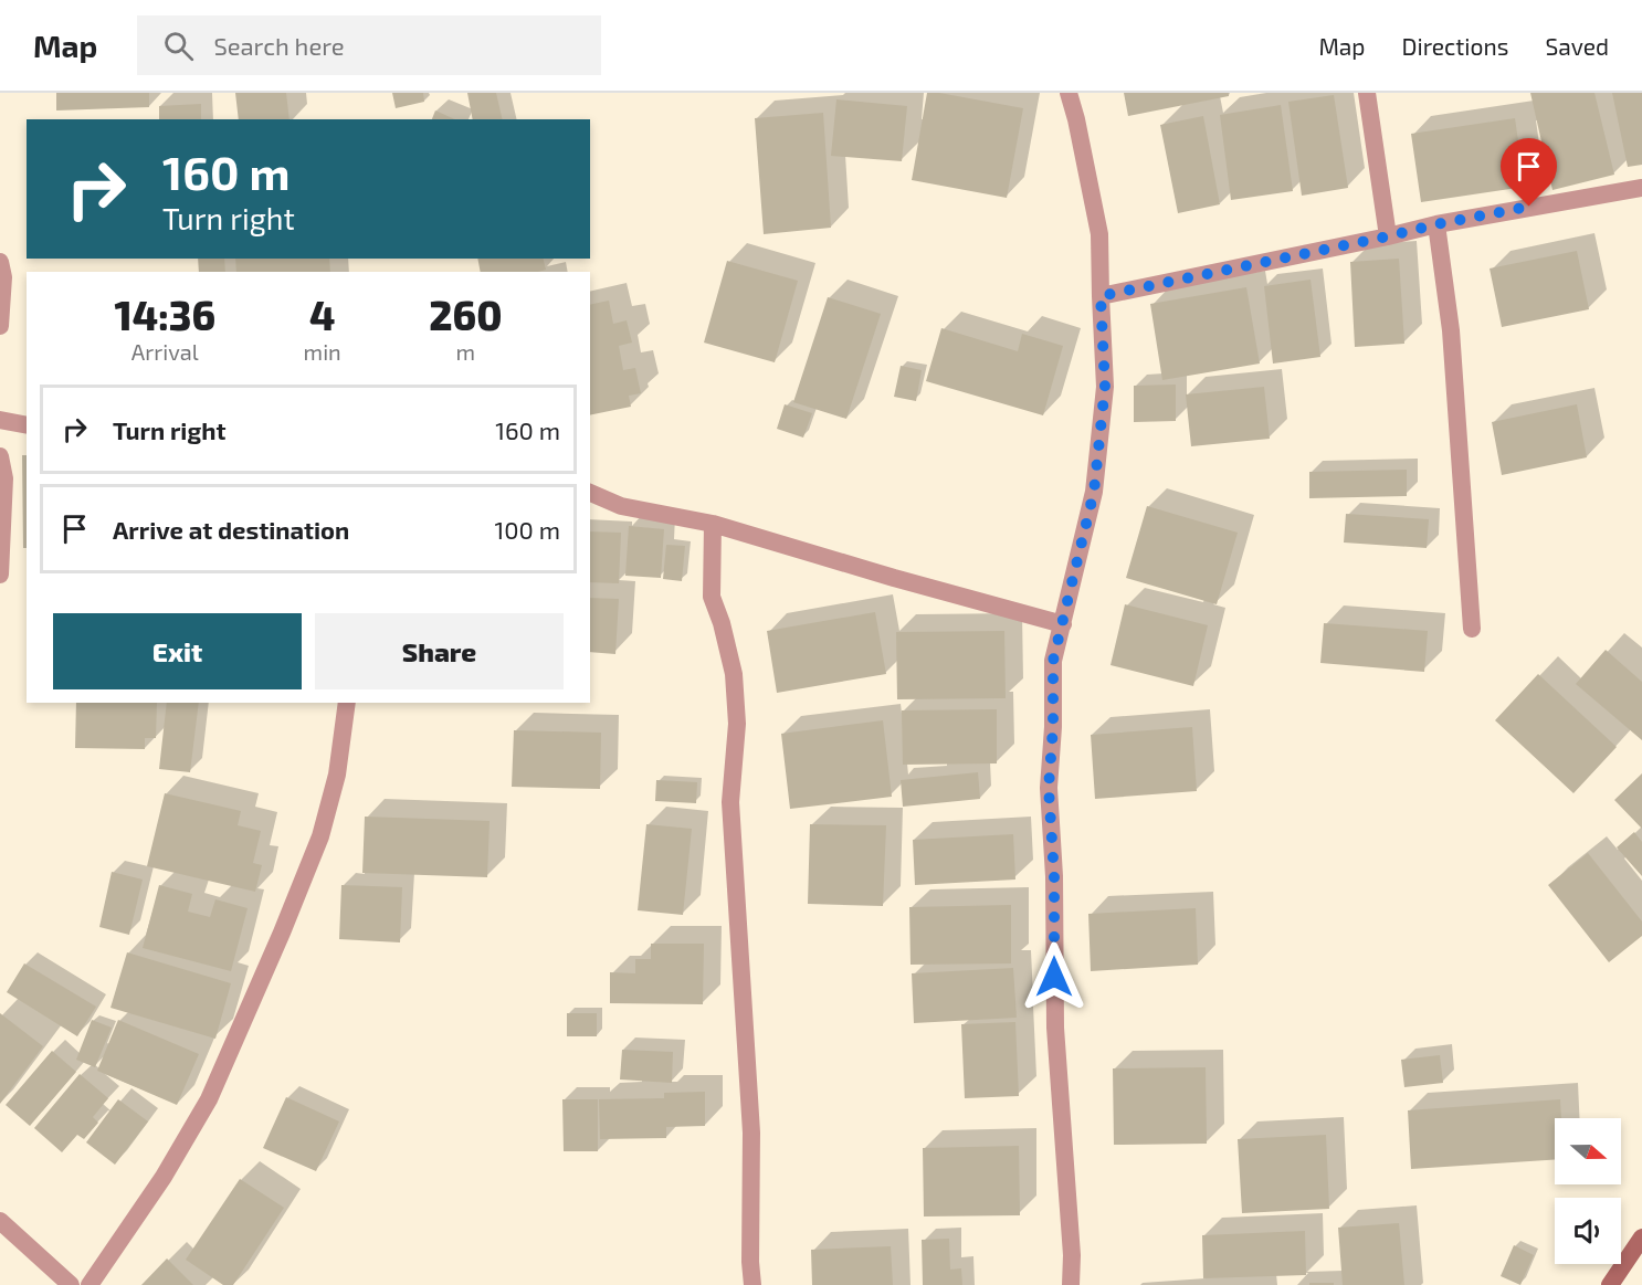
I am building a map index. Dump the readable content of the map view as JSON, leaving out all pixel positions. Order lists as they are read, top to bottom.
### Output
{
  "north": "right",
  "page": {
    "header": "Map",
    "search": "Search here",
    "nav": ["Map", "Directions", "Saved"],
    "turn": ["160 m", "Turn right"],
    "eta": [
      "14:36",
      "Arrival",
      "4",
      "min",
      "260",
      "m"
    ],
    "list": [
      {
        "name": "Turn right",
        "value": "160 m"
      },
      {
        "name": "Arrive at destination",
        "value": "100 m"
      }
    ],
    "buttons": ["Exit", "Share"]
  }
}
